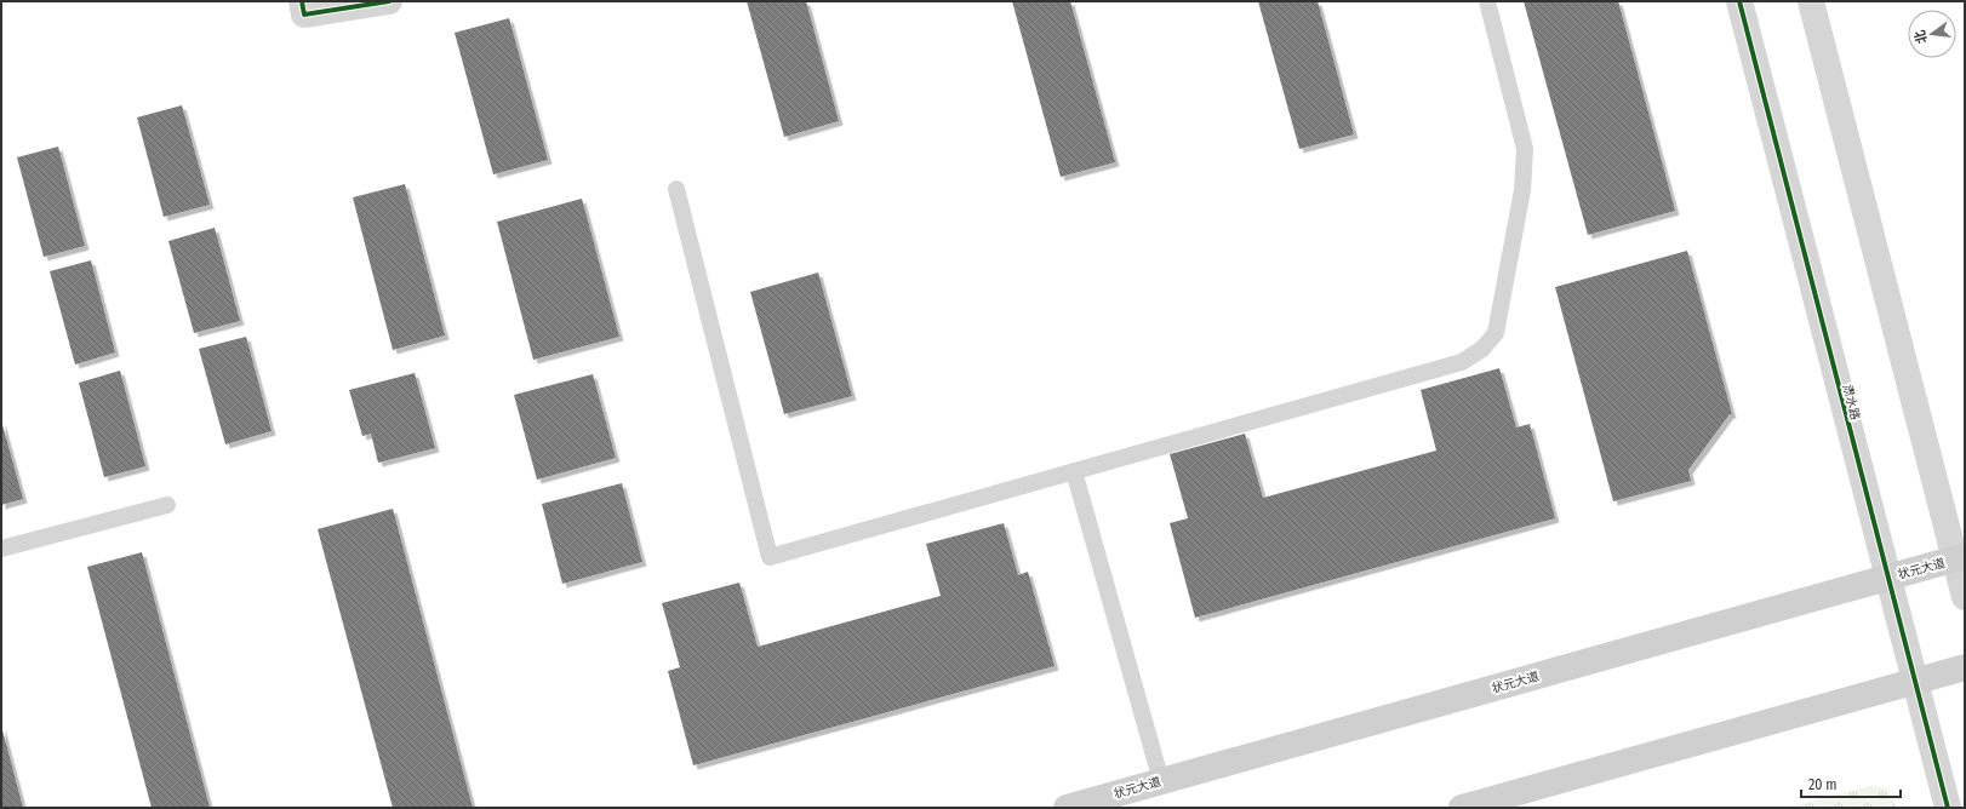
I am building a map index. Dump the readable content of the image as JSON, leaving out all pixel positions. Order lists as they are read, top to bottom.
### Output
{
  "streets": {
    "main road": ["状元大道"],
    "street": ["肃水路"]
  },
  "crossings": [
    ["肃水路", "状元大道"]
  ],
  "scale_bar": "20 m",
  "north": "left"
}
